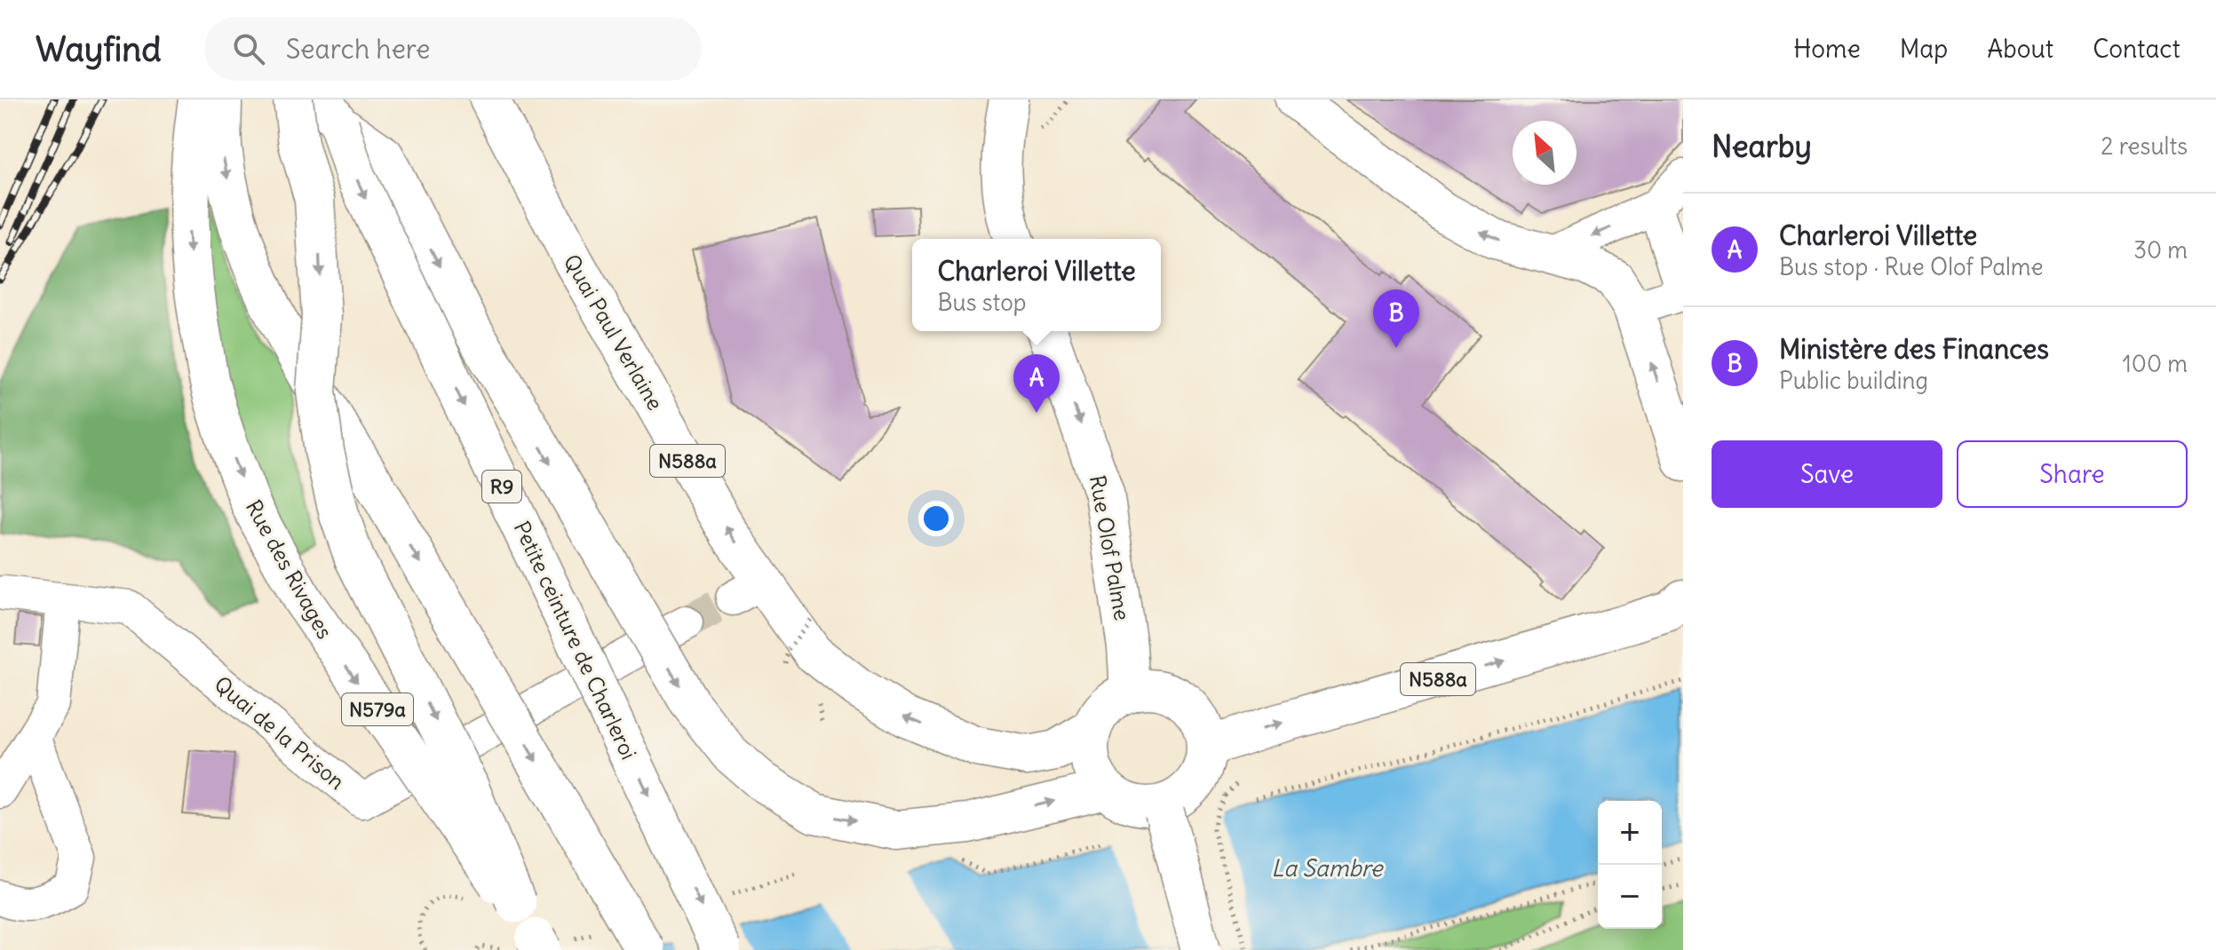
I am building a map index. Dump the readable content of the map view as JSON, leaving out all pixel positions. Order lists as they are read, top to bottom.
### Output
{
  "streets": {
    "main road": [
      "Quai Paul Verlaine",
      "N588a",
      "R9",
      "Rue Olof Palme",
      "Rue des Rivages",
      "Petite ceinture de Charleroi",
      "N579a"
    ],
    "street": ["Quai de la Prison"]
  },
  "crossings": [
    ["Quai Paul Verlaine", "N588a"],
    ["Quai Paul Verlaine", "Rue Olof Palme"],
    ["N588a", "Rue Olof Palme"],
    ["Rue des Rivages", "N579a"]
  ],
  "one_way": ["Rue Olof Palme"],
  "water": ["La Sambre"],
  "north": "top left",
  "page": {
    "header": "Wayfind",
    "search": "Search here",
    "nav": [
      "Home",
      "Map",
      "About",
      "Contact"
    ],
    "heading": ["Nearby", "2 results"],
    "list": [
      {
        "mark": "A",
        "name": "Charleroi Villette",
        "note": "Bus stop · Rue Olof Palme",
        "value": "30 m"
      },
      {
        "mark": "B",
        "name": "Ministère des Finances",
        "note": "Public building",
        "value": "100 m"
      }
    ],
    "popup": ["Charleroi Villette", "Bus stop"],
    "pins": ["B", "A"],
    "buttons": ["Save", "Share"],
    "map_buttons": ["+", "−"]
  }
}
